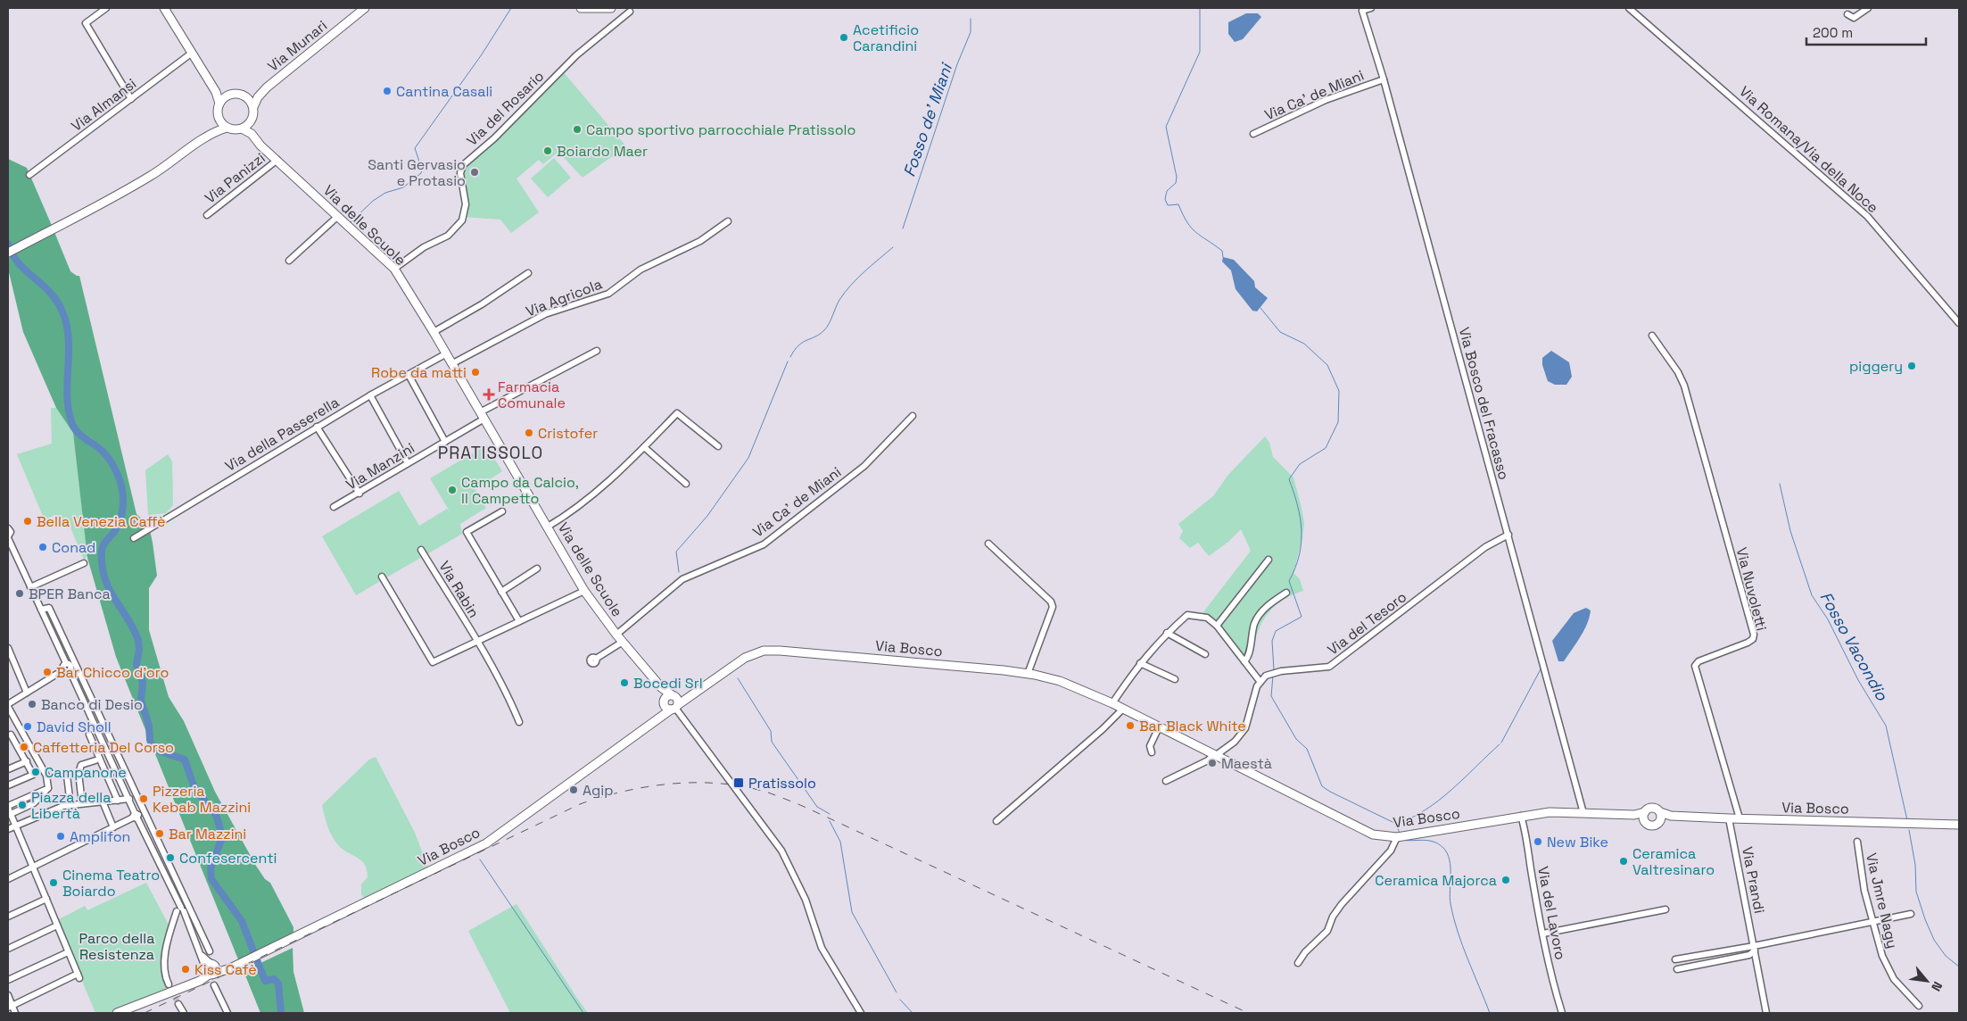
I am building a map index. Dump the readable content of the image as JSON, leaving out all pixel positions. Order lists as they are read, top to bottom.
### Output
{
  "streets": {
    "main road": ["Via Munari", "Via delle Scuole", "Via Bosco"],
    "street": [
      "Via Ca' de Miani",
      "Via Almansi",
      "Via del Rosario",
      "Via Romana/Via della Noce",
      "Via Panizzi",
      "Via Agricola",
      "Via Bosco del Fracasso",
      "Via della Passerella",
      "Via Manzini",
      "Via Rabin",
      "Via Nuvoletti",
      "Via del Tesoro",
      "Via Prandi",
      "Via Jmre Nagy",
      "Via del Lavoro"
    ]
  },
  "crossings": [
    ["Via Munari", "Via delle Scuole"],
    ["Via Ca' de Miani", "Via delle Scuole"],
    ["Via Ca' de Miani", "Via Bosco del Fracasso"],
    ["Via del Rosario", "Via delle Scuole"],
    ["Via Panizzi", "Via delle Scuole"],
    ["Via delle Scuole", "Via Agricola"],
    ["Via delle Scuole", "Via della Passerella"],
    ["Via delle Scuole", "Via Manzini"],
    ["Via delle Scuole", "Via Bosco"],
    ["Via Bosco del Fracasso", "Via del Tesoro"],
    ["Via Bosco del Fracasso", "Via Bosco"],
    ["Via Nuvoletti", "Via Bosco"],
    ["Via Bosco", "Via Prandi"],
    ["Via Bosco", "Via del Lavoro"]
  ],
  "districts": ["PRATISSOLO"],
  "water": ["Fosso de' Miani", "Fosso Vacondio"],
  "parks": ["Parco della Resistenza"],
  "places": {
    "other": [
      "Acetificio Carandini",
      "Cantina Casali",
      "Campo sportivo parrocchiale Pratissolo",
      "Boiardo Maer",
      "Santi Gervasio e Protasio",
      "piggery",
      "Robe da matti",
      "Cristofer",
      "Campo da Calcio, Il Campetto",
      "Bella Venezia Caffè",
      "Conad",
      "BPER Banca",
      "Bar Chicco d'oro",
      "Bocedi Srl",
      "Banco di Desio",
      "Bar Black White",
      "David Sholl",
      "Caffetteria Del Corso",
      "Maestà",
      "Campanone",
      "Agip",
      "Pizzeria Kebab Mazzini",
      "Piazza della Libertà",
      "Bar Mazzini",
      "Amplifon",
      "New Bike",
      "Confesercenti",
      "Ceramica Valtresinaro",
      "Ceramica Majorca",
      "Cinema Teatro Boiardo",
      "Kiss Cafè"
    ],
    "health": ["Farmacia Comunale"],
    "transit": ["Pratissolo"]
  },
  "scale_bar": "200 m",
  "north": "bottom right"
}
